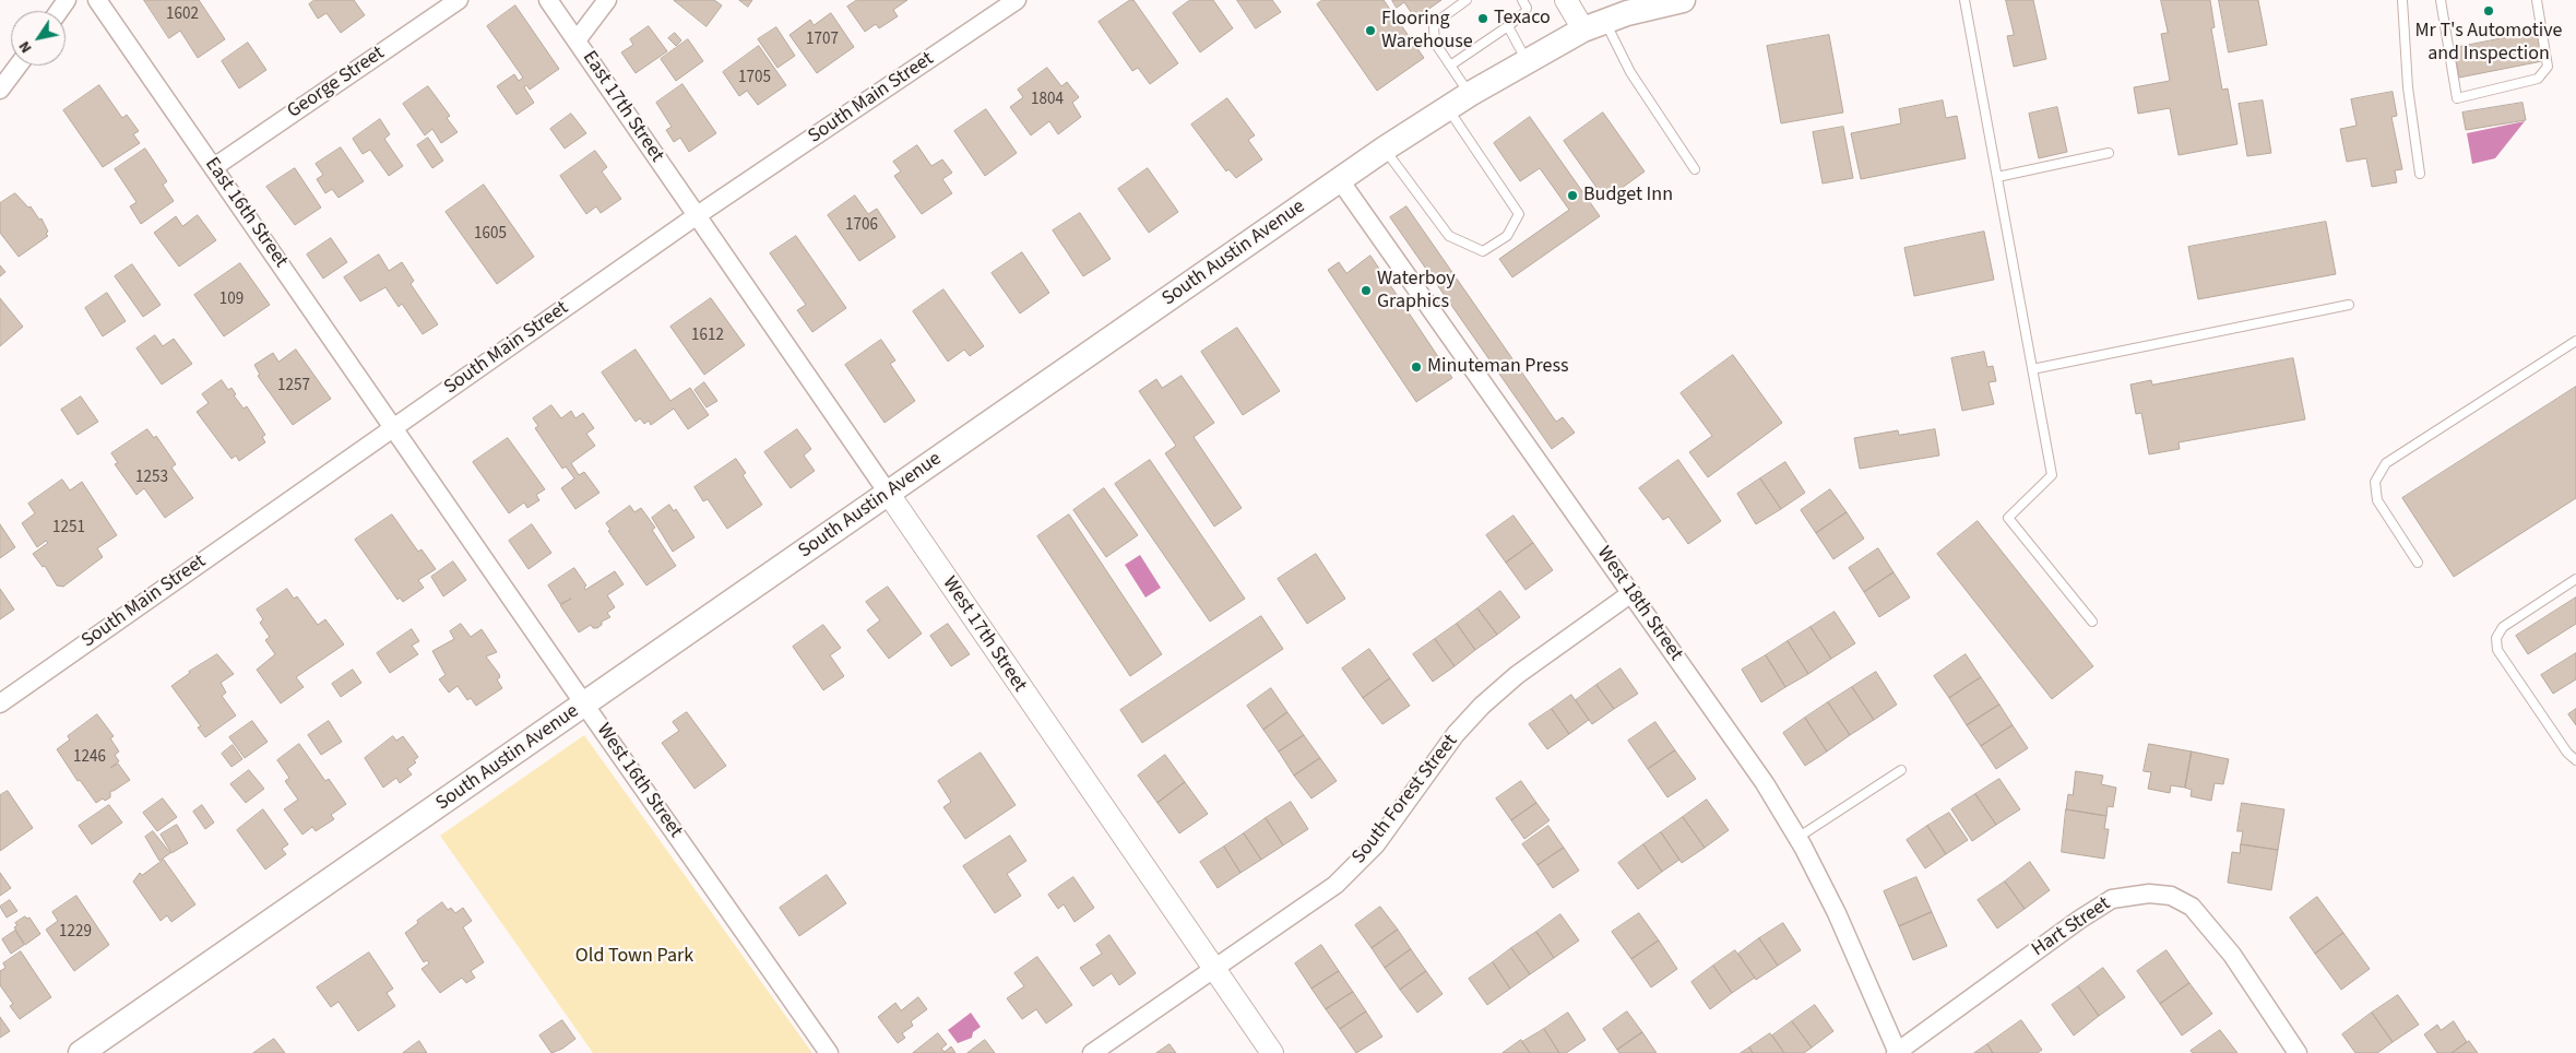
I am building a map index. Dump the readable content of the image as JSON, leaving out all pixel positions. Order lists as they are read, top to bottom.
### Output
{
  "streets": {
    "main road": ["South Austin Avenue"],
    "street": [
      "George Street",
      "South Main Street",
      "East 17th Street",
      "East 16th Street",
      "West 18th Street",
      "West 17th Street",
      "West 16th Street",
      "South Forest Street",
      "Hart Street"
    ]
  },
  "crossings": [
    ["George Street", "East 16th Street"],
    ["South Main Street", "East 17th Street"],
    ["South Main Street", "East 16th Street"],
    ["South Main Street", "West 17th Street"],
    ["South Main Street", "West 16th Street"],
    ["East 17th Street", "West 17th Street"],
    ["East 16th Street", "West 16th Street"],
    ["South Austin Avenue", "West 18th Street"],
    ["South Austin Avenue", "West 17th Street"],
    ["South Austin Avenue", "West 16th Street"],
    ["West 18th Street", "South Forest Street"],
    ["West 18th Street", "Hart Street"],
    ["West 17th Street", "South Forest Street"]
  ],
  "parks": ["Old Town Park"],
  "places": [
    "Mr T's Automotive and Inspection",
    "Texaco",
    "Flooring Warehouse",
    "Budget Inn",
    "Waterboy Graphics",
    "Minuteman Press"
  ],
  "house_numbers": [
    "1602",
    "1707",
    "1705",
    "1804",
    "1706",
    "1605",
    "109",
    "1612",
    "1257",
    "1253",
    "1251",
    "1246",
    "1229"
  ],
  "north": "bottom left"
}
